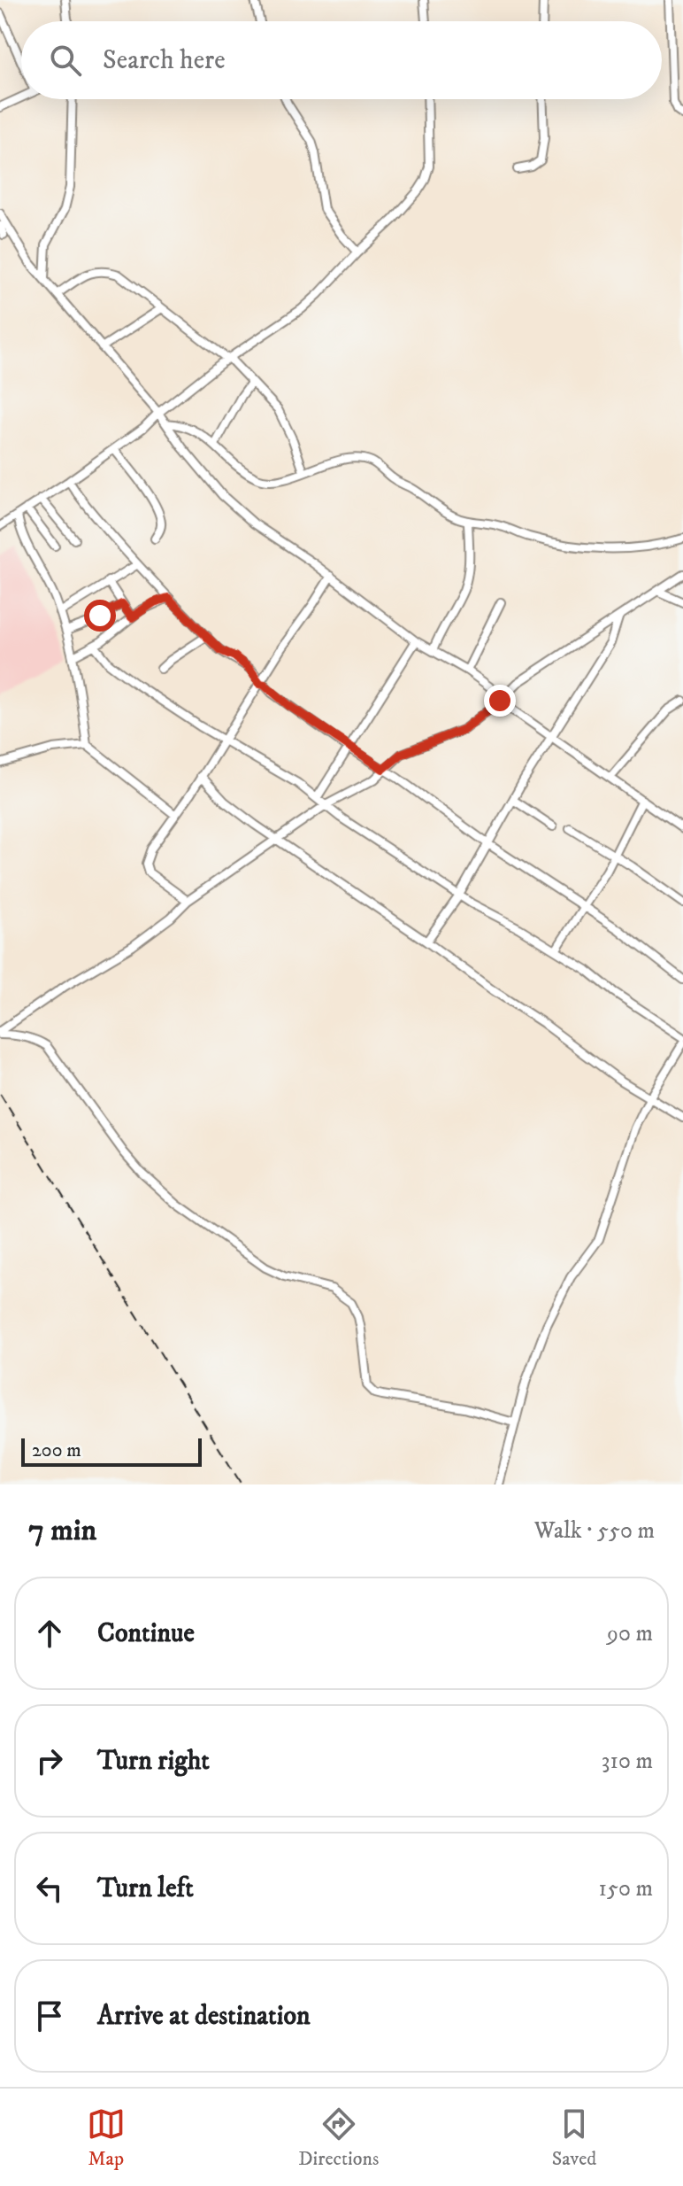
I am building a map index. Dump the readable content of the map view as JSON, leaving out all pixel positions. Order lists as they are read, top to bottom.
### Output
{
  "scale_bar": "200 m",
  "page": {
    "search": "Search here",
    "scale": "200 m",
    "heading": ["7 min", "Walk · 550 m"],
    "list": [
      ["Continue", "90 m"],
      ["Turn right", "310 m"],
      ["Turn left", "150 m"],
      "Arrive at destination"
    ],
    "nav": ["Map", "Directions", "Saved"]
  }
}
